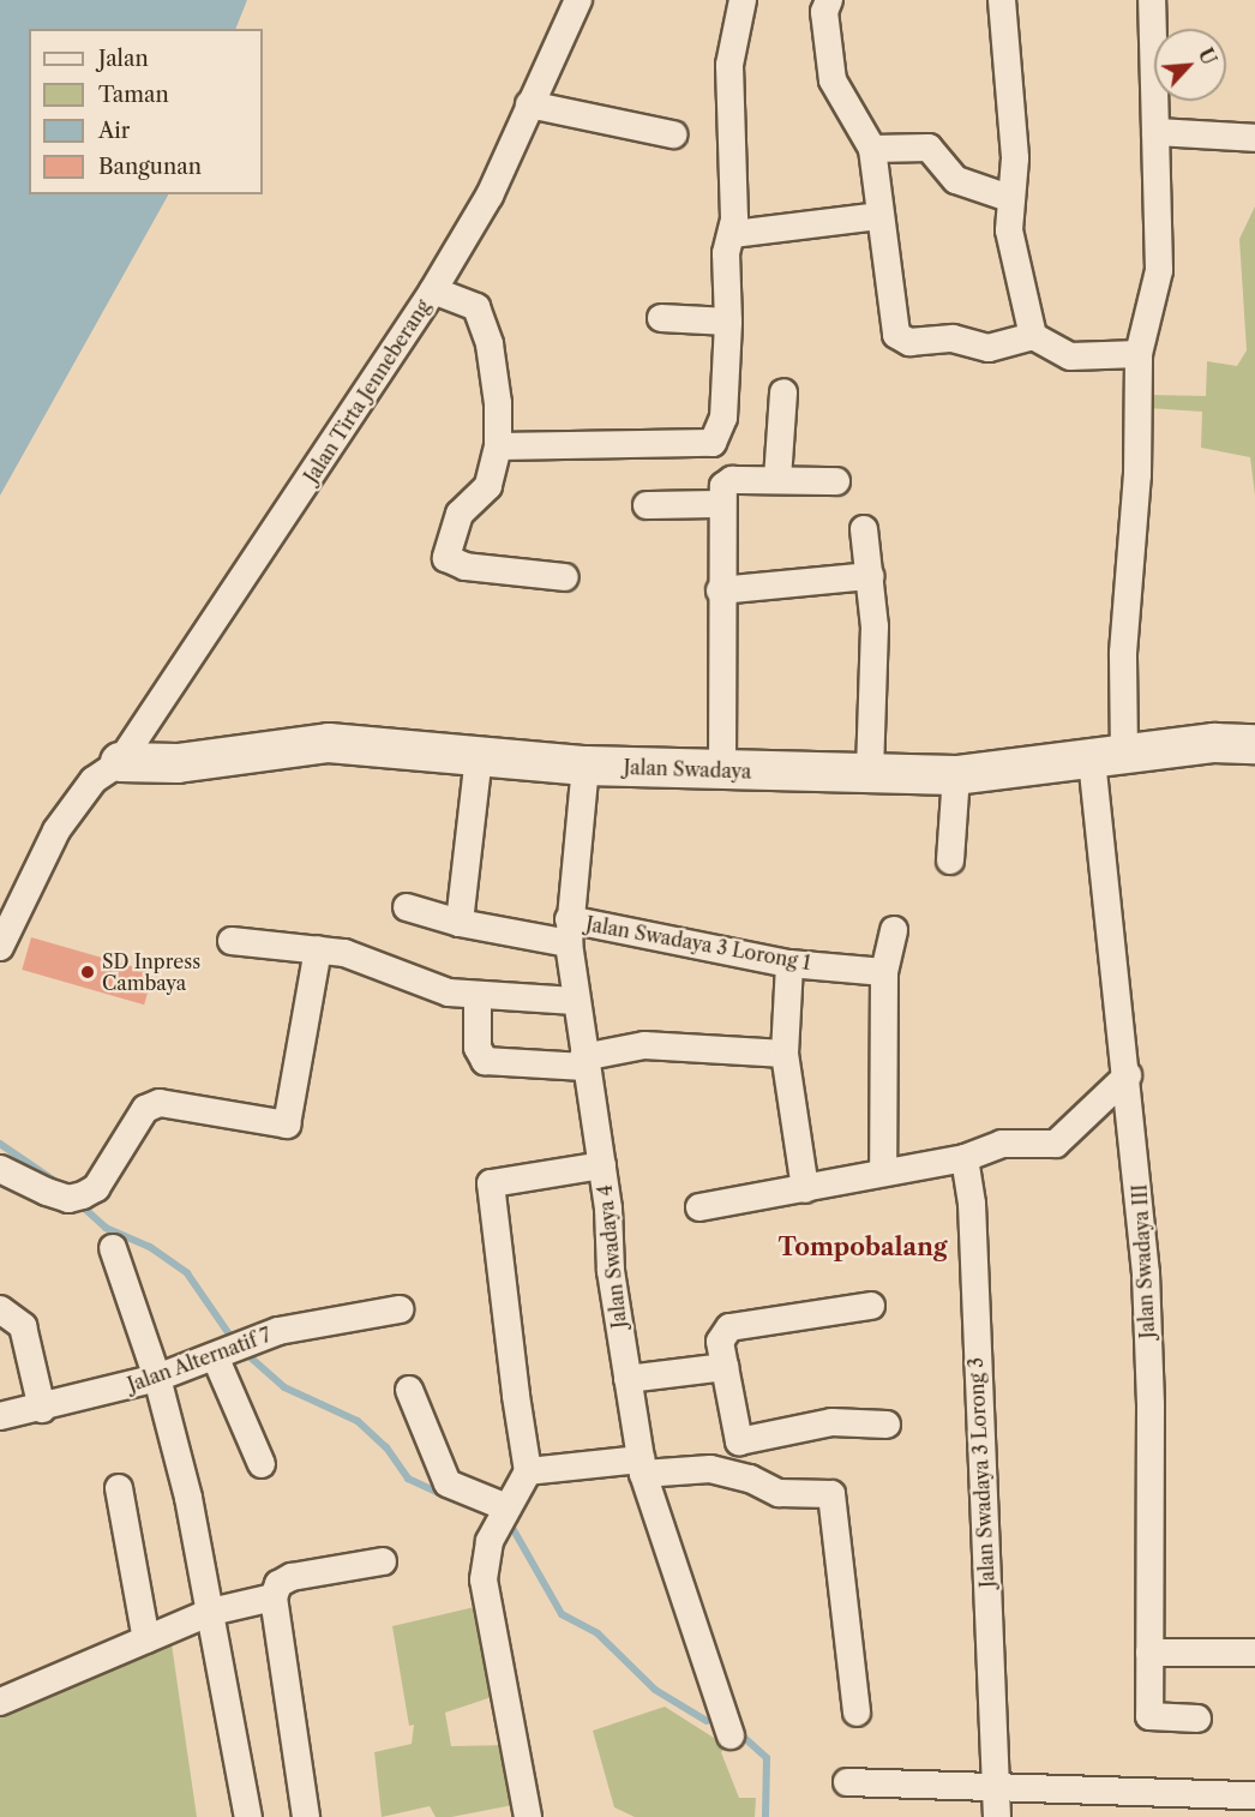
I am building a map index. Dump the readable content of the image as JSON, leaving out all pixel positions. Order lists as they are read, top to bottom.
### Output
{
  "streets": {
    "street": [
      "Jalan Tirta Jenneberang",
      "Jalan Swadaya",
      "Jalan Swadaya 3 Lorong 1",
      "Jalan Swadaya 4",
      "Jalan Swadaya III",
      "Jalan Alternatif 7",
      "Jalan Swadaya 3 Lorong 3"
    ]
  },
  "crossings": [
    ["Jalan Tirta Jenneberang", "Jalan Swadaya"],
    ["Jalan Swadaya", "Jalan Swadaya 4"],
    ["Jalan Swadaya", "Jalan Swadaya III"],
    ["Jalan Swadaya 3 Lorong 1", "Jalan Swadaya 4"]
  ],
  "districts": ["Tompobalang"],
  "places": ["SD Inpress Cambaya"],
  "legend": [
    "Jalan",
    "Taman",
    "Air",
    "Bangunan"
  ],
  "north": "top right"
}
